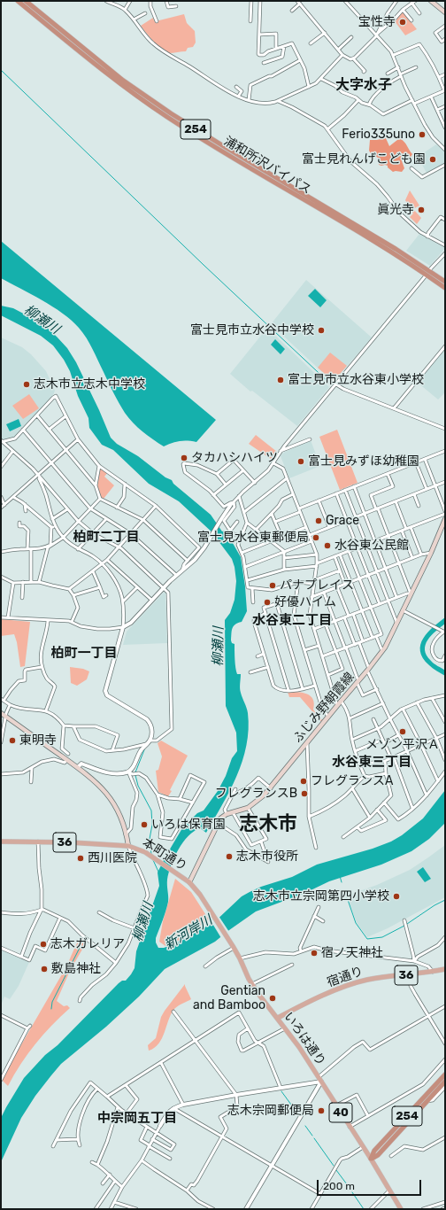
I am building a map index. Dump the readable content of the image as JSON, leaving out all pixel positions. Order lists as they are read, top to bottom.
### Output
{
  "streets": {
    "highway": ["254", "浦和所沢バイパス"],
    "main road": [
      "ふじみ野朝霞線",
      "36",
      "本町通り",
      "宿通り",
      "いろは通り",
      "40"
    ]
  },
  "crossings": [
    ["254", "いろは通り"],
    ["ふじみ野朝霞線", "本町通り"],
    ["ふじみ野朝霞線", "いろは通り"],
    ["本町通り", "いろは通り"],
    ["宿通り", "いろは通り"]
  ],
  "districts": [
    "大字水子",
    "柏町二丁目",
    "水谷東二丁目",
    "柏町一丁目",
    "水谷東三丁目",
    "志木市",
    "中宗岡五丁目"
  ],
  "water": ["柳瀬川", "新河岸川"],
  "places": [
    "宝性寺",
    "Ferio335uno",
    "富士見れんげこども園",
    "眞光寺",
    "富士見市立水谷中学校",
    "富士見市立水谷東小学校",
    "志木市立志木中学校",
    "タカハシハイツ",
    "富士見みずほ幼稚園",
    "Grace",
    "富士見水谷東郵便局",
    "水谷東公民館",
    "パナプレイス",
    "好優ハイム",
    "メゾン平沢Ａ",
    "東明寺",
    "フレグランスA",
    "フレグランスB",
    "いろは保育園",
    "志木市役所",
    "西川医院",
    "志木市立宗岡第四小学校",
    "志木ガレリア",
    "宿ノ天神社",
    "敷島神社",
    "Gentian and Bamboo",
    "志木宗岡郵便局"
  ],
  "scale_bar": "200 m"
}
